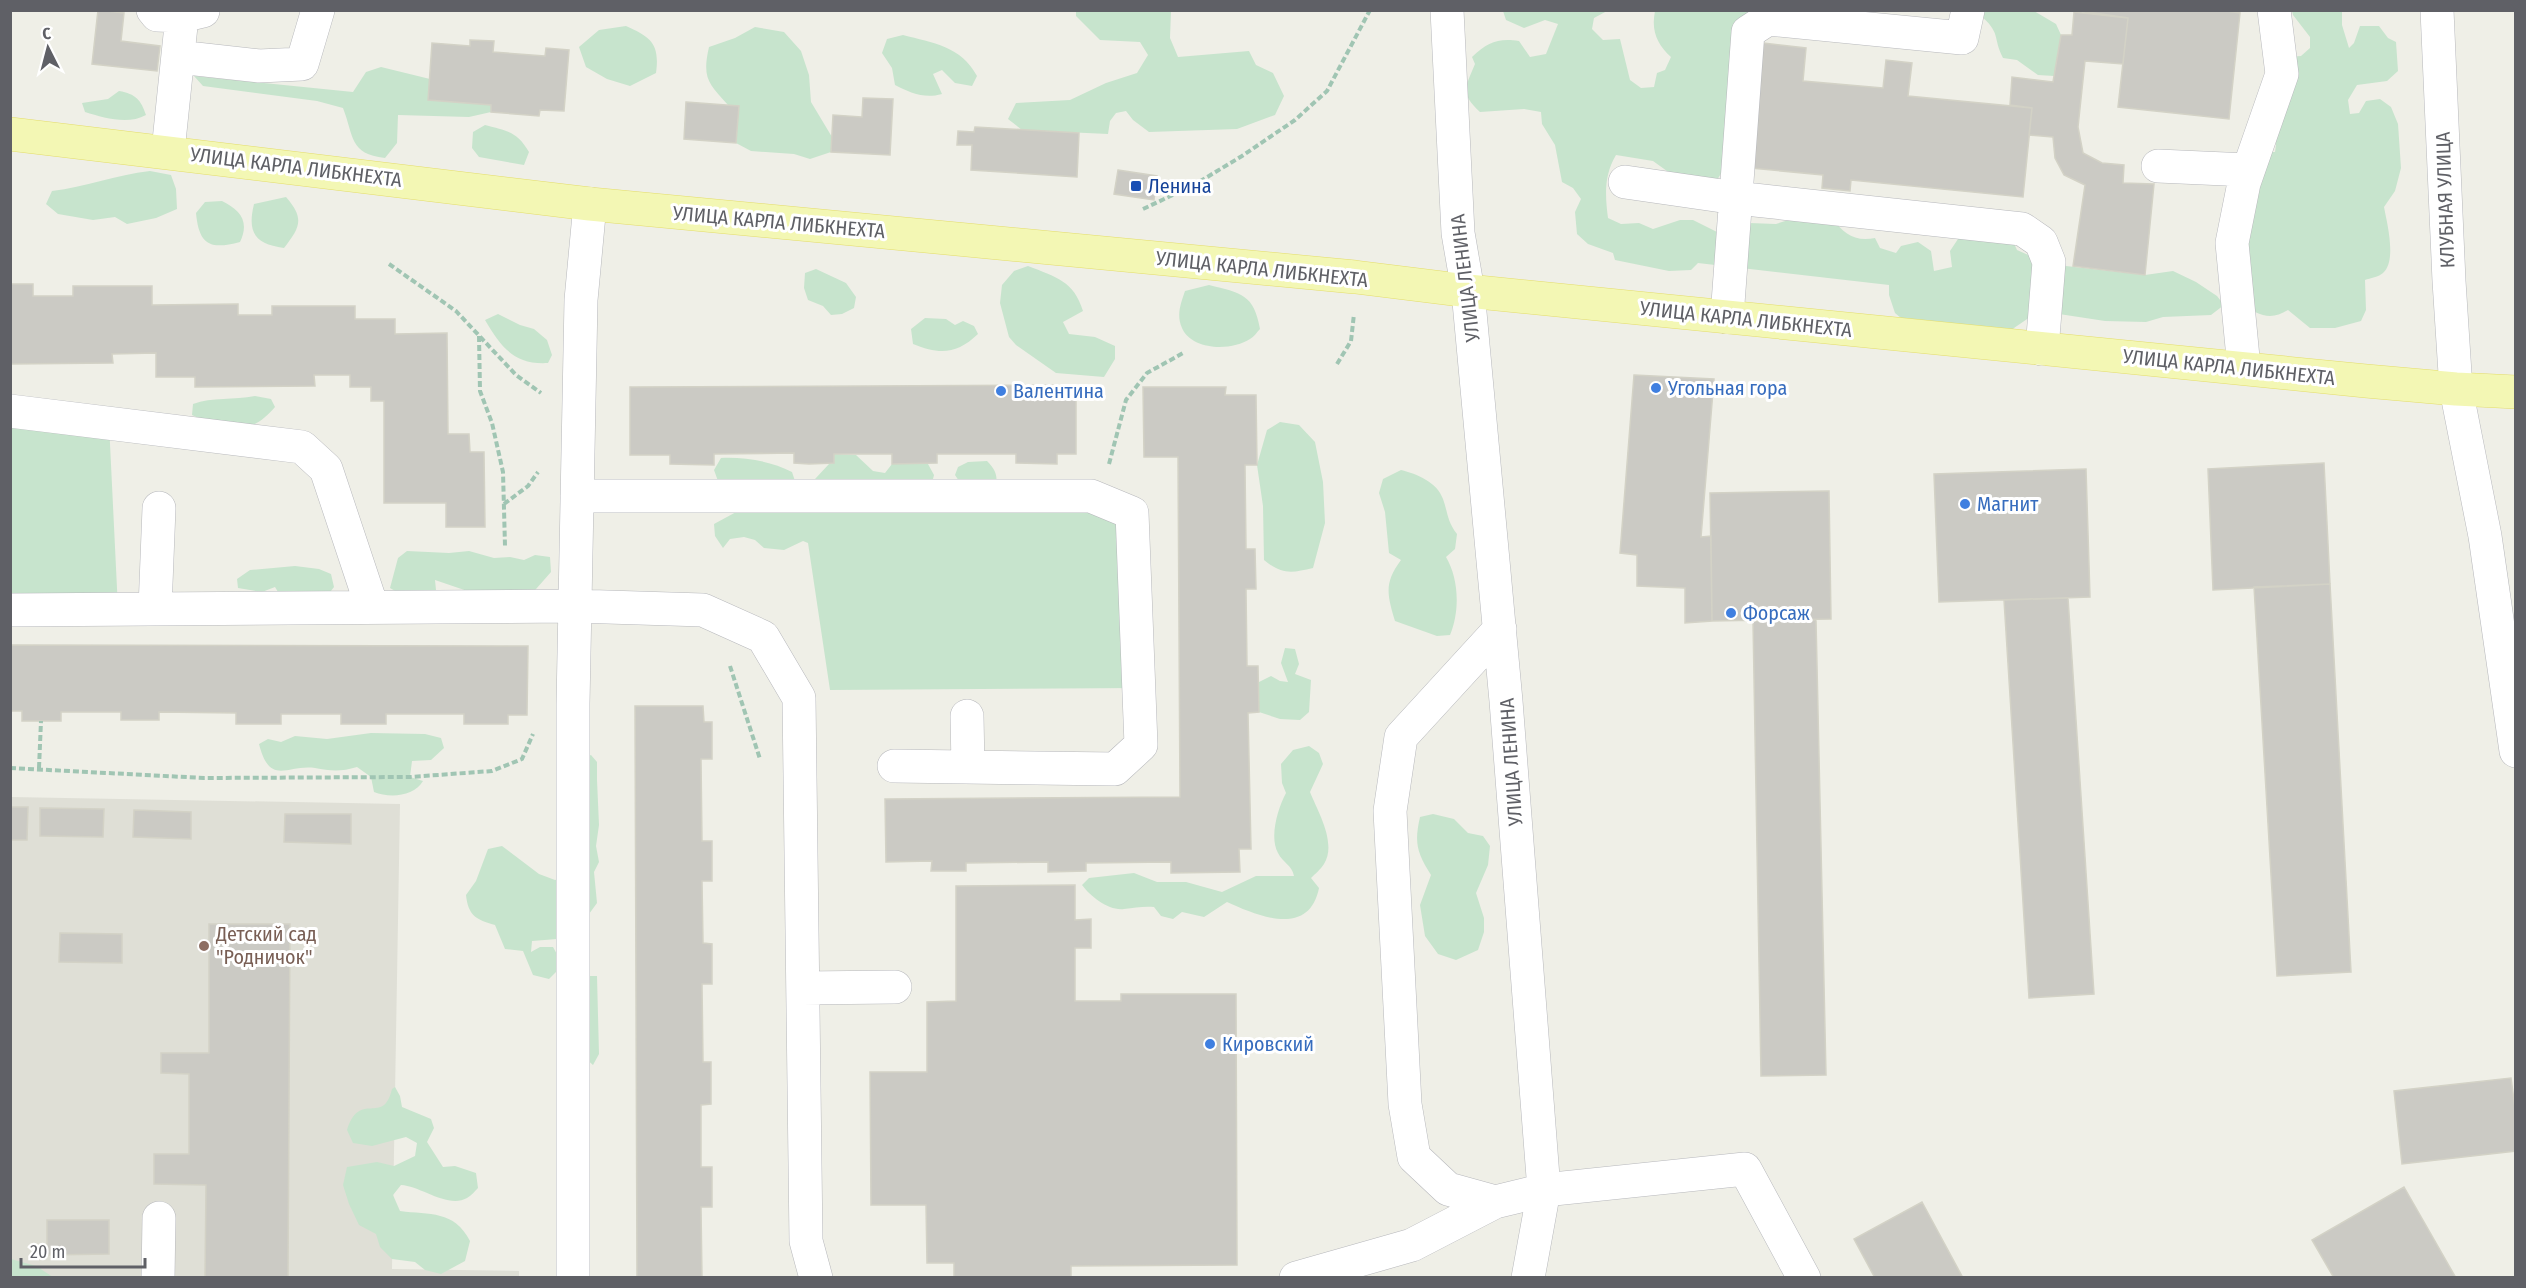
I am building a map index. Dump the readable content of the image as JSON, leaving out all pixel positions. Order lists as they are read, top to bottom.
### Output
{
  "streets": {
    "main road": ["УЛИЦА КАРЛА ЛИБКНЕХТА"],
    "street": ["КЛУБНАЯ УЛИЦА", "УЛИЦА ЛЕНИНА"]
  },
  "crossings": [
    ["УЛИЦА КАРЛА ЛИБКНЕХТА", "КЛУБНАЯ УЛИЦА"],
    ["УЛИЦА КАРЛА ЛИБКНЕХТА", "УЛИЦА ЛЕНИНА"]
  ],
  "places": {
    "transit": ["Ленина"],
    "other": [
      "Угольная гора",
      "Валентина",
      "Магнит",
      "Форсаж",
      "Детский сад \"Родничок\"",
      "Кировский"
    ]
  },
  "scale_bar": "20 m",
  "north": "top"
}
